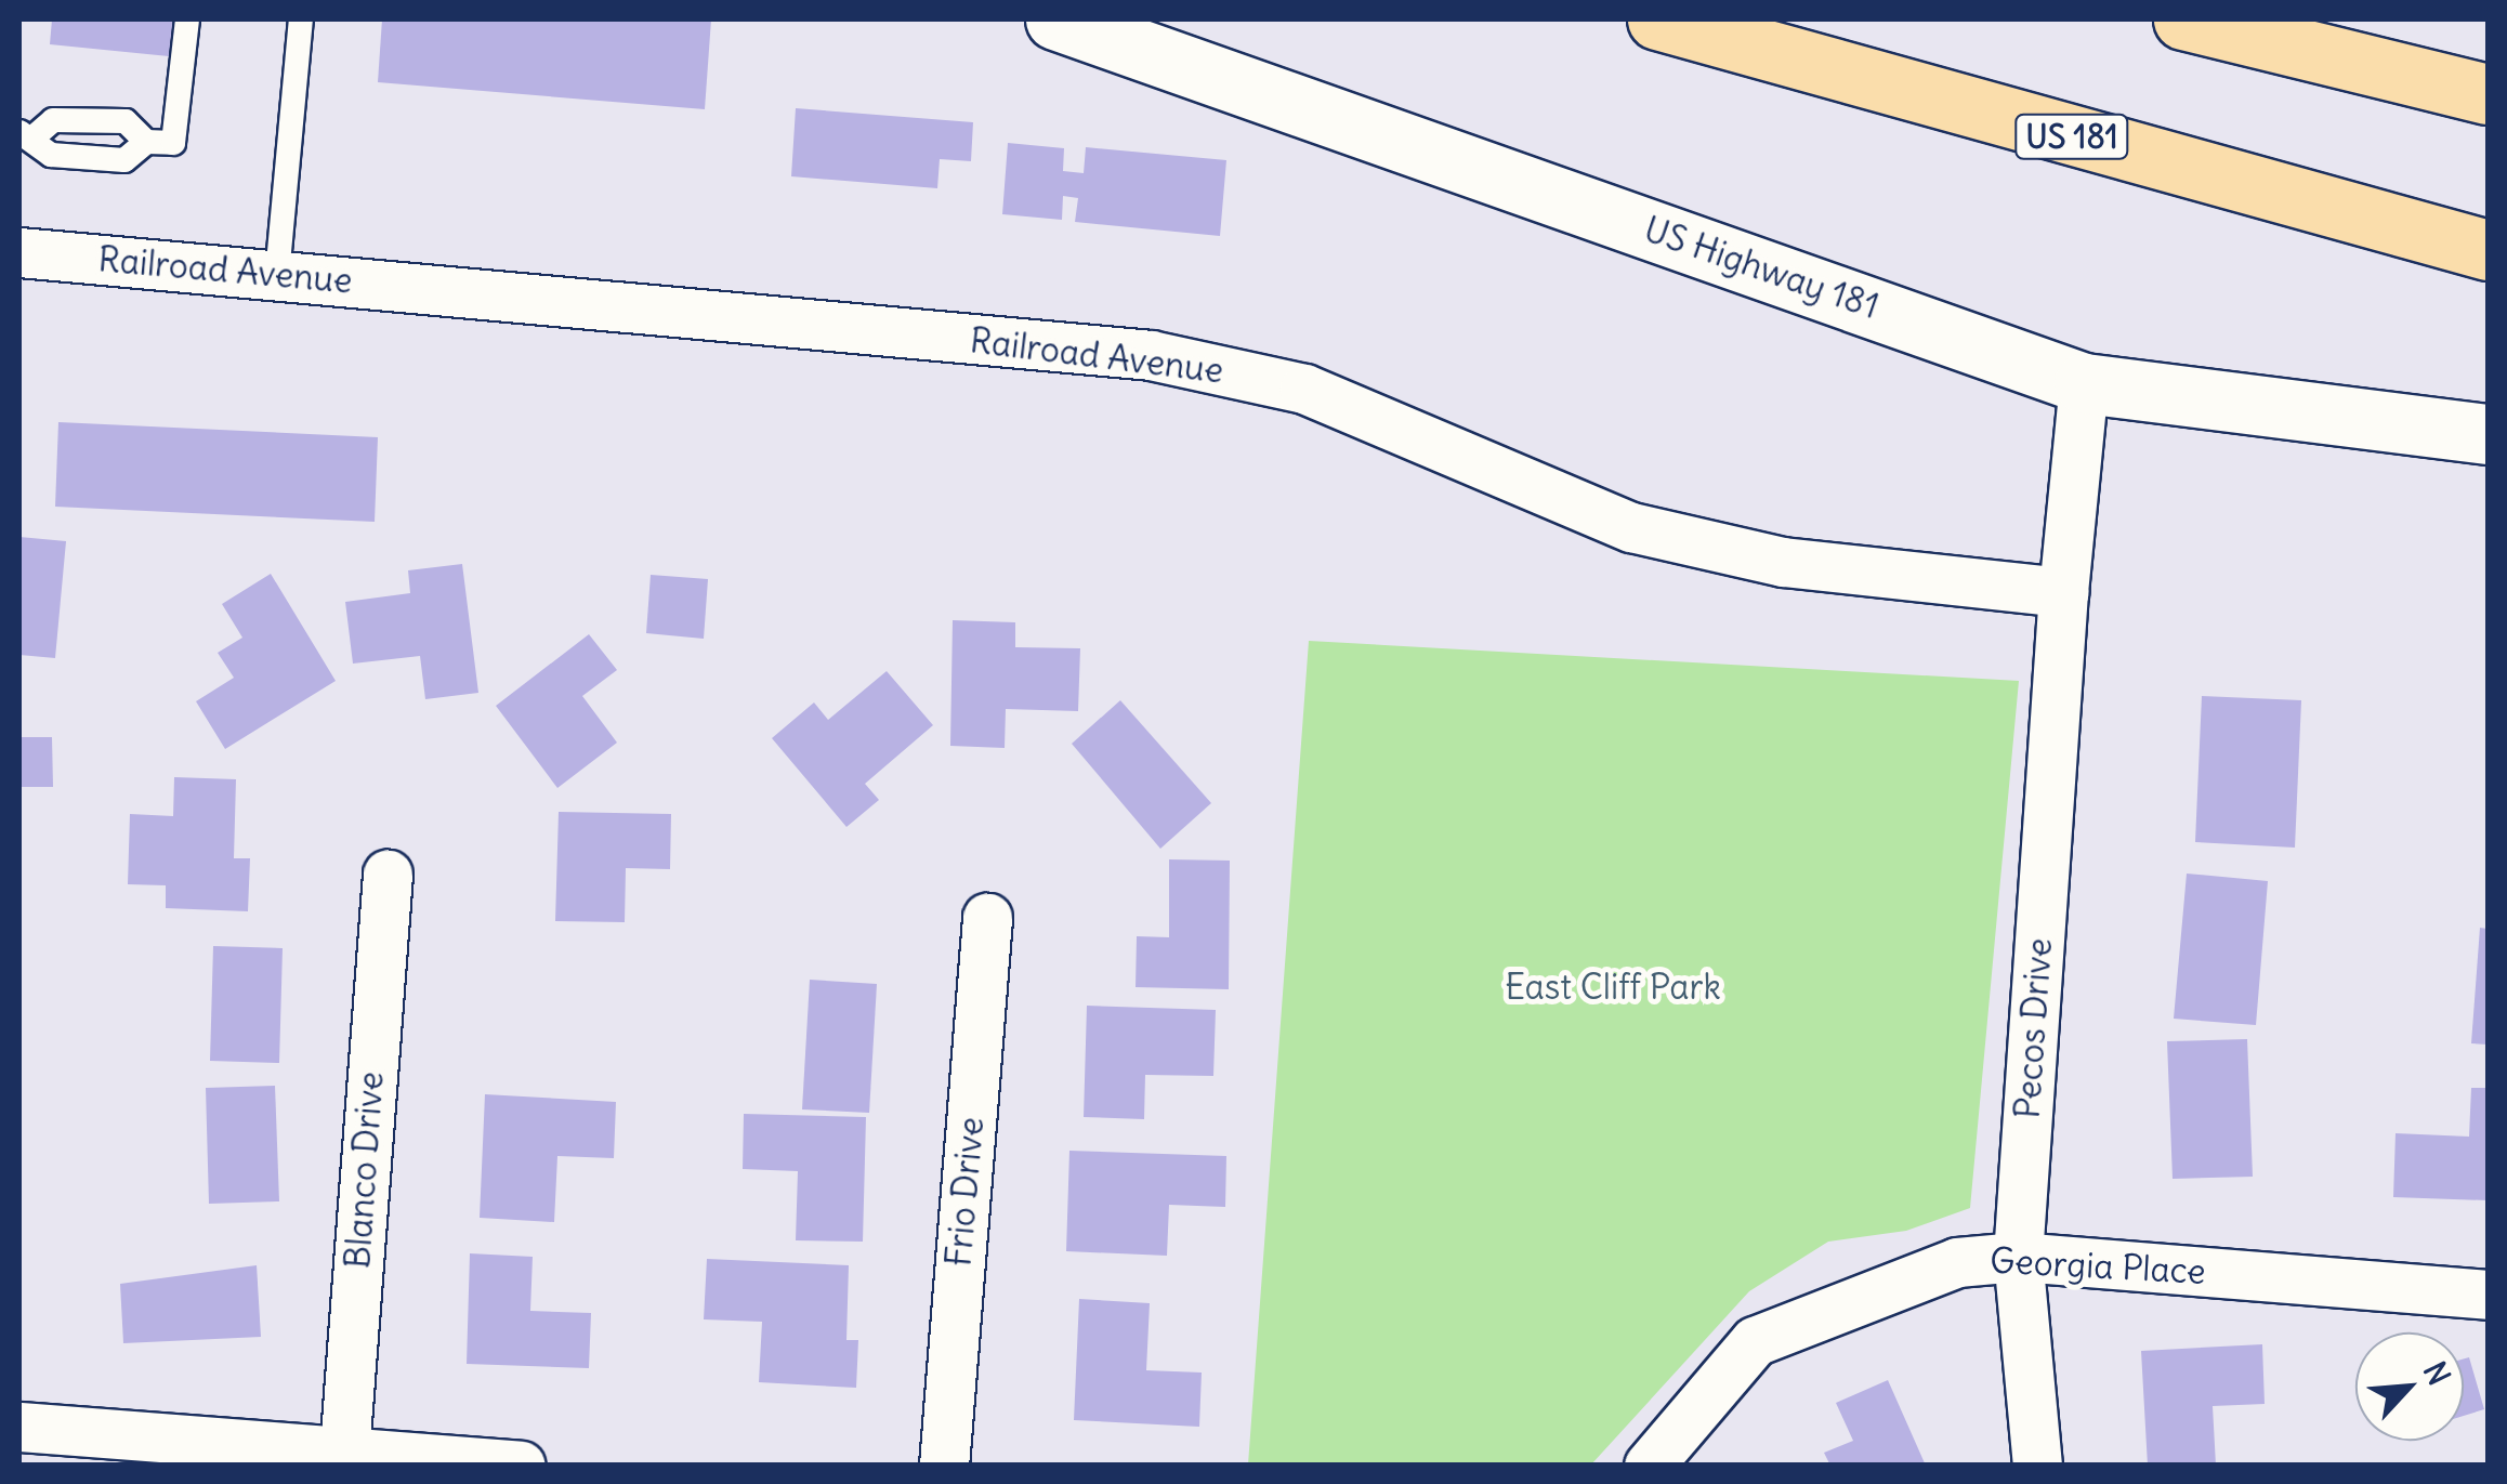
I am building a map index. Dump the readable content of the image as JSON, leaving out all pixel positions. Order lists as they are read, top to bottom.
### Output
{
  "streets": {
    "highway": ["US 181"],
    "main road": ["US Highway 181"],
    "street": [
      "Railroad Avenue",
      "Pecos Drive",
      "Blanco Drive",
      "Frio Drive",
      "Georgia Place"
    ]
  },
  "crossings": [
    ["Railroad Avenue", "Pecos Drive"],
    ["Pecos Drive", "Georgia Place"]
  ],
  "parks": ["East Cliff Park"],
  "north": "top right"
}
